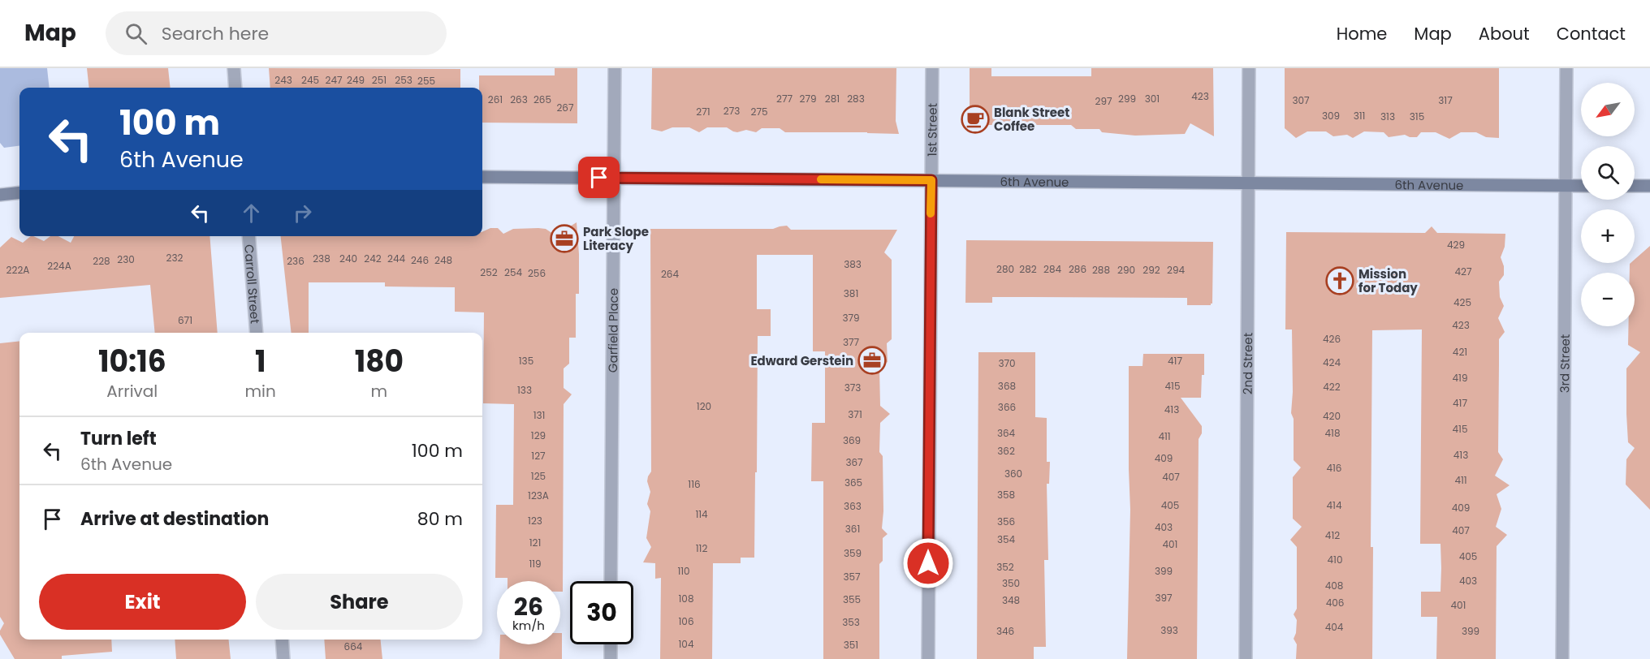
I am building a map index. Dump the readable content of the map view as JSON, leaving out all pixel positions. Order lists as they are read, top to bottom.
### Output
{
  "streets": {
    "street": [
      "1st Street",
      "6th Avenue",
      "Carroll Street",
      "Garfield Place",
      "2nd Street",
      "3rd Street"
    ]
  },
  "crossings": [
    ["1st Street", "6th Avenue"],
    ["6th Avenue", "Garfield Place"],
    ["6th Avenue", "2nd Street"],
    ["6th Avenue", "3rd Street"]
  ],
  "places": {
    "cafe": ["Blank Street Coffee"],
    "office": ["Park Slope Literacy", "Edward Gerstein"],
    "church": ["Mission for Today"]
  },
  "house_numbers": [
    "243",
    "245",
    "247",
    "249",
    "251",
    "253",
    "255",
    "423",
    "277",
    "279",
    "281",
    "283",
    "299",
    "301",
    "261",
    "263",
    "265",
    "307",
    "317",
    "297",
    "267",
    "273",
    "271",
    "275",
    "309",
    "311",
    "313",
    "315",
    "429",
    "232",
    "238",
    "240",
    "242",
    "244",
    "230",
    "246",
    "248",
    "228",
    "236",
    "383",
    "224A",
    "280",
    "282",
    "284",
    "286",
    "222A",
    "288",
    "290",
    "292",
    "294",
    "427",
    "252",
    "254",
    "256",
    "264",
    "381",
    "425",
    "379",
    "671",
    "423",
    "426",
    "377",
    "421",
    "135",
    "417",
    "424",
    "370",
    "419",
    "368",
    "415",
    "422",
    "373",
    "133",
    "417",
    "120",
    "366",
    "413",
    "371",
    "131",
    "420",
    "415",
    "364",
    "418",
    "129",
    "411",
    "369",
    "362",
    "413",
    "127",
    "409",
    "367",
    "416",
    "360",
    "125",
    "407",
    "411",
    "365",
    "116",
    "358",
    "123A",
    "405",
    "414",
    "363",
    "409",
    "114",
    "123",
    "356",
    "403",
    "361",
    "407",
    "412",
    "354",
    "121",
    "401",
    "112",
    "359",
    "405",
    "410",
    "119",
    "352",
    "110",
    "399",
    "357",
    "403",
    "350",
    "408",
    "397",
    "108",
    "355",
    "348",
    "406",
    "401",
    "106",
    "353",
    "404",
    "393",
    "346",
    "399",
    "104",
    "351",
    "664"
  ],
  "north": "bottom left",
  "page": {
    "header": "Map",
    "search": "Search here",
    "nav": [
      "Home",
      "Map",
      "About",
      "Contact"
    ],
    "map_buttons": ["+", "−"],
    "turn": ["100 m", "6th Avenue"],
    "eta": [
      "10:16",
      "Arrival",
      "1",
      "min",
      "180",
      "m"
    ],
    "list": [
      {
        "name": "Turn left",
        "note": "6th Avenue",
        "value": "100 m"
      },
      {
        "name": "Arrive at destination",
        "value": "80 m"
      }
    ],
    "buttons": ["Exit", "Share"],
    "speed": "26 km/h",
    "limit": "30"
  }
}
